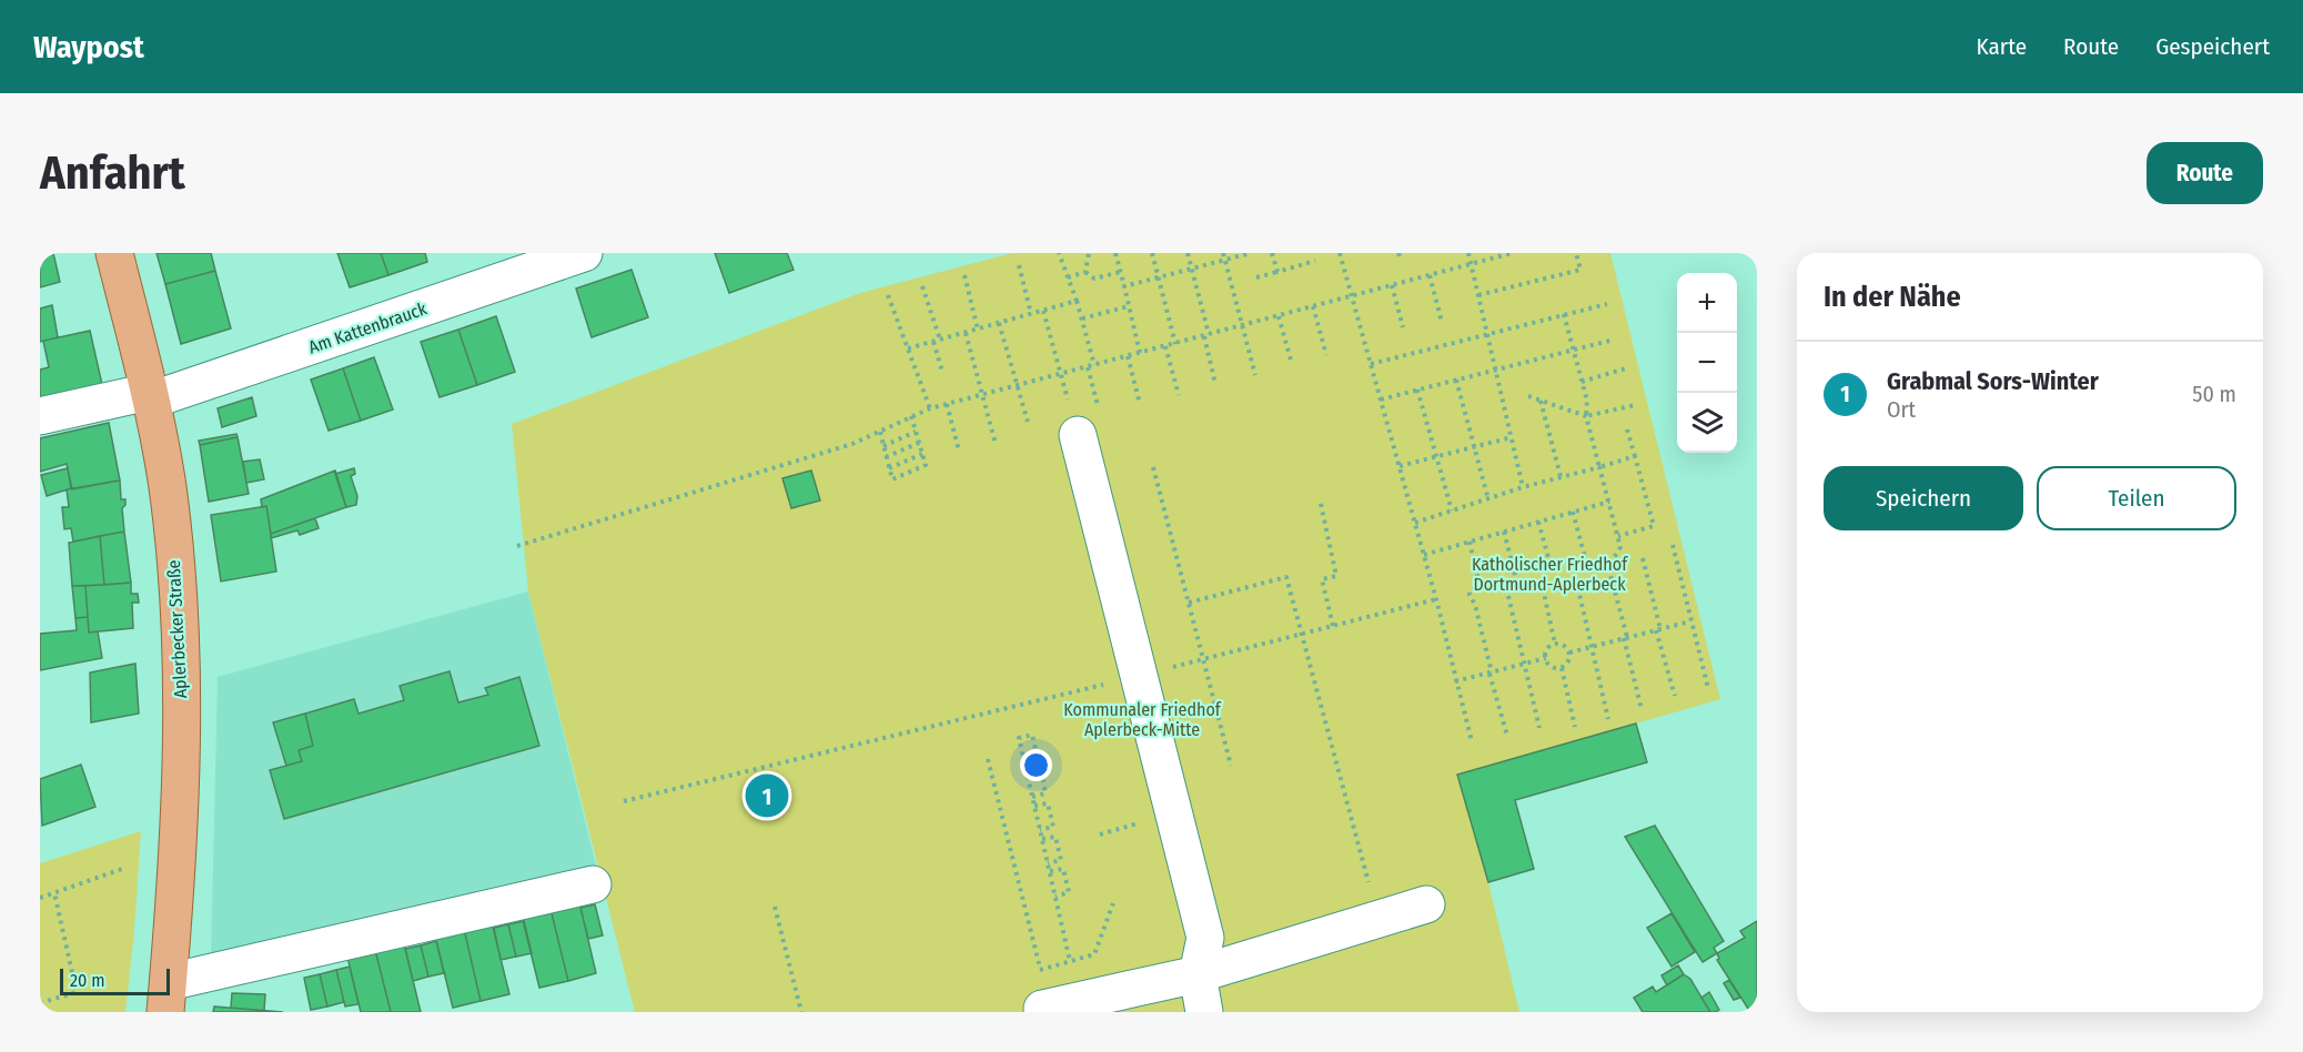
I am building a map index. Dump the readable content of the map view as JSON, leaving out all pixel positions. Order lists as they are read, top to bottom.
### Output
{
  "streets": {
    "main road": ["Aplerbecker Straße"],
    "street": ["Am Kattenbrauck"]
  },
  "crossings": [
    ["Am Kattenbrauck", "Aplerbecker Straße"]
  ],
  "parks": ["Katholischer Friedhof Dortmund-Aplerbeck", "Kommunaler Friedhof Aplerbeck-Mitte"],
  "scale_bar": "20 m",
  "page": {
    "header": "Waypost",
    "nav": ["Karte", "Route", "Gespeichert"],
    "buttons": [
      "Route",
      ["Speichern", "Teilen"]
    ],
    "title": "Anfahrt",
    "heading": "In der Nähe",
    "map_buttons": ["+", "−"],
    "list": [
      {
        "mark": "1",
        "name": "Grabmal Sors-Winter",
        "note": "Ort",
        "value": "50 m"
      }
    ],
    "pins": "1",
    "scale": "20 m"
  }
}
